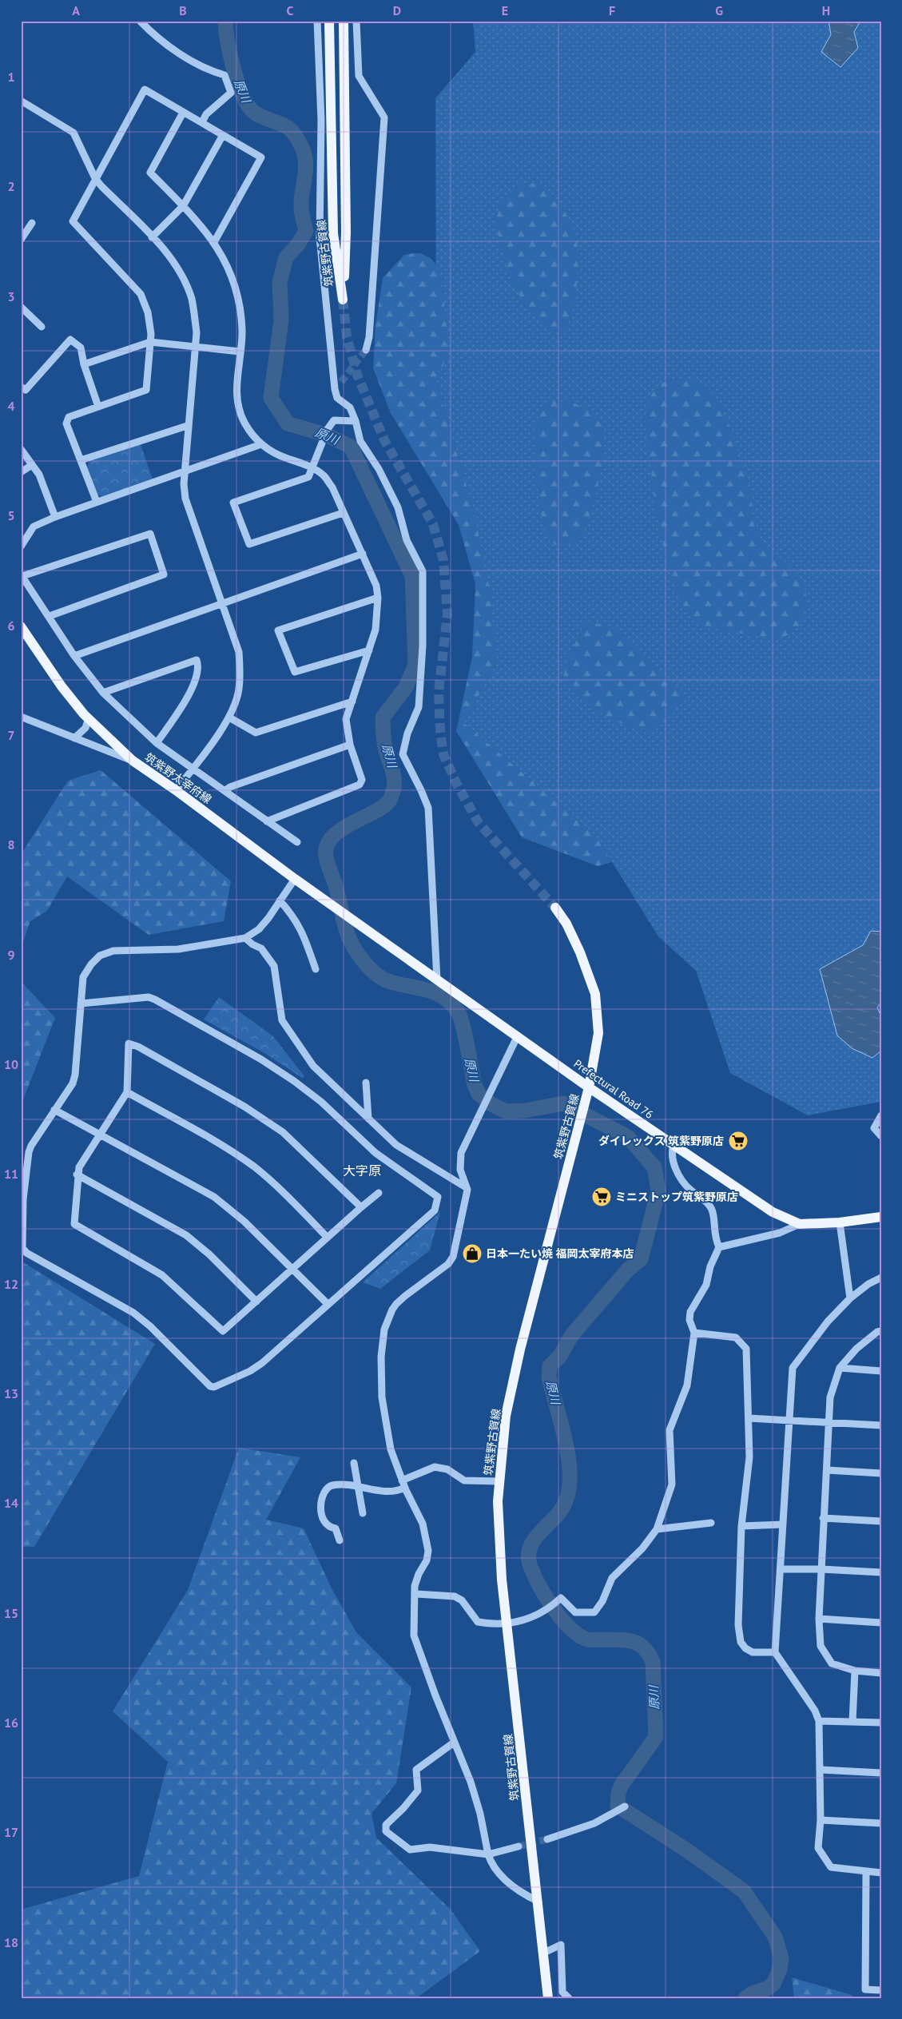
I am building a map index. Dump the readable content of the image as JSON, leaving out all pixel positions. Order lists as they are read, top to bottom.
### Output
{
  "streets": {
    "main road": ["筑紫野古賀線", "筑紫野太宰府線", "Prefectural Road 76"]
  },
  "crossings": [
    ["筑紫野古賀線", "Prefectural Road 76"],
    ["筑紫野太宰府線", "Prefectural Road 76"]
  ],
  "districts": ["大字原"],
  "water": ["原川"],
  "places": {
    "supermarket": ["ダイレックス 筑紫野原店", "ミニストップ筑紫野原店"],
    "shop": ["日本一たい焼 福岡太宰府本店"]
  },
  "grid": {
    "columns": [
      "A",
      "B",
      "C",
      "D",
      "E",
      "F",
      "G",
      "H"
    ],
    "rows": [
      "1",
      "2",
      "3",
      "4",
      "5",
      "6",
      "7",
      "8",
      "9",
      "10",
      "11",
      "12",
      "13",
      "14",
      "15",
      "16",
      "17",
      "18"
    ]
  }
}
